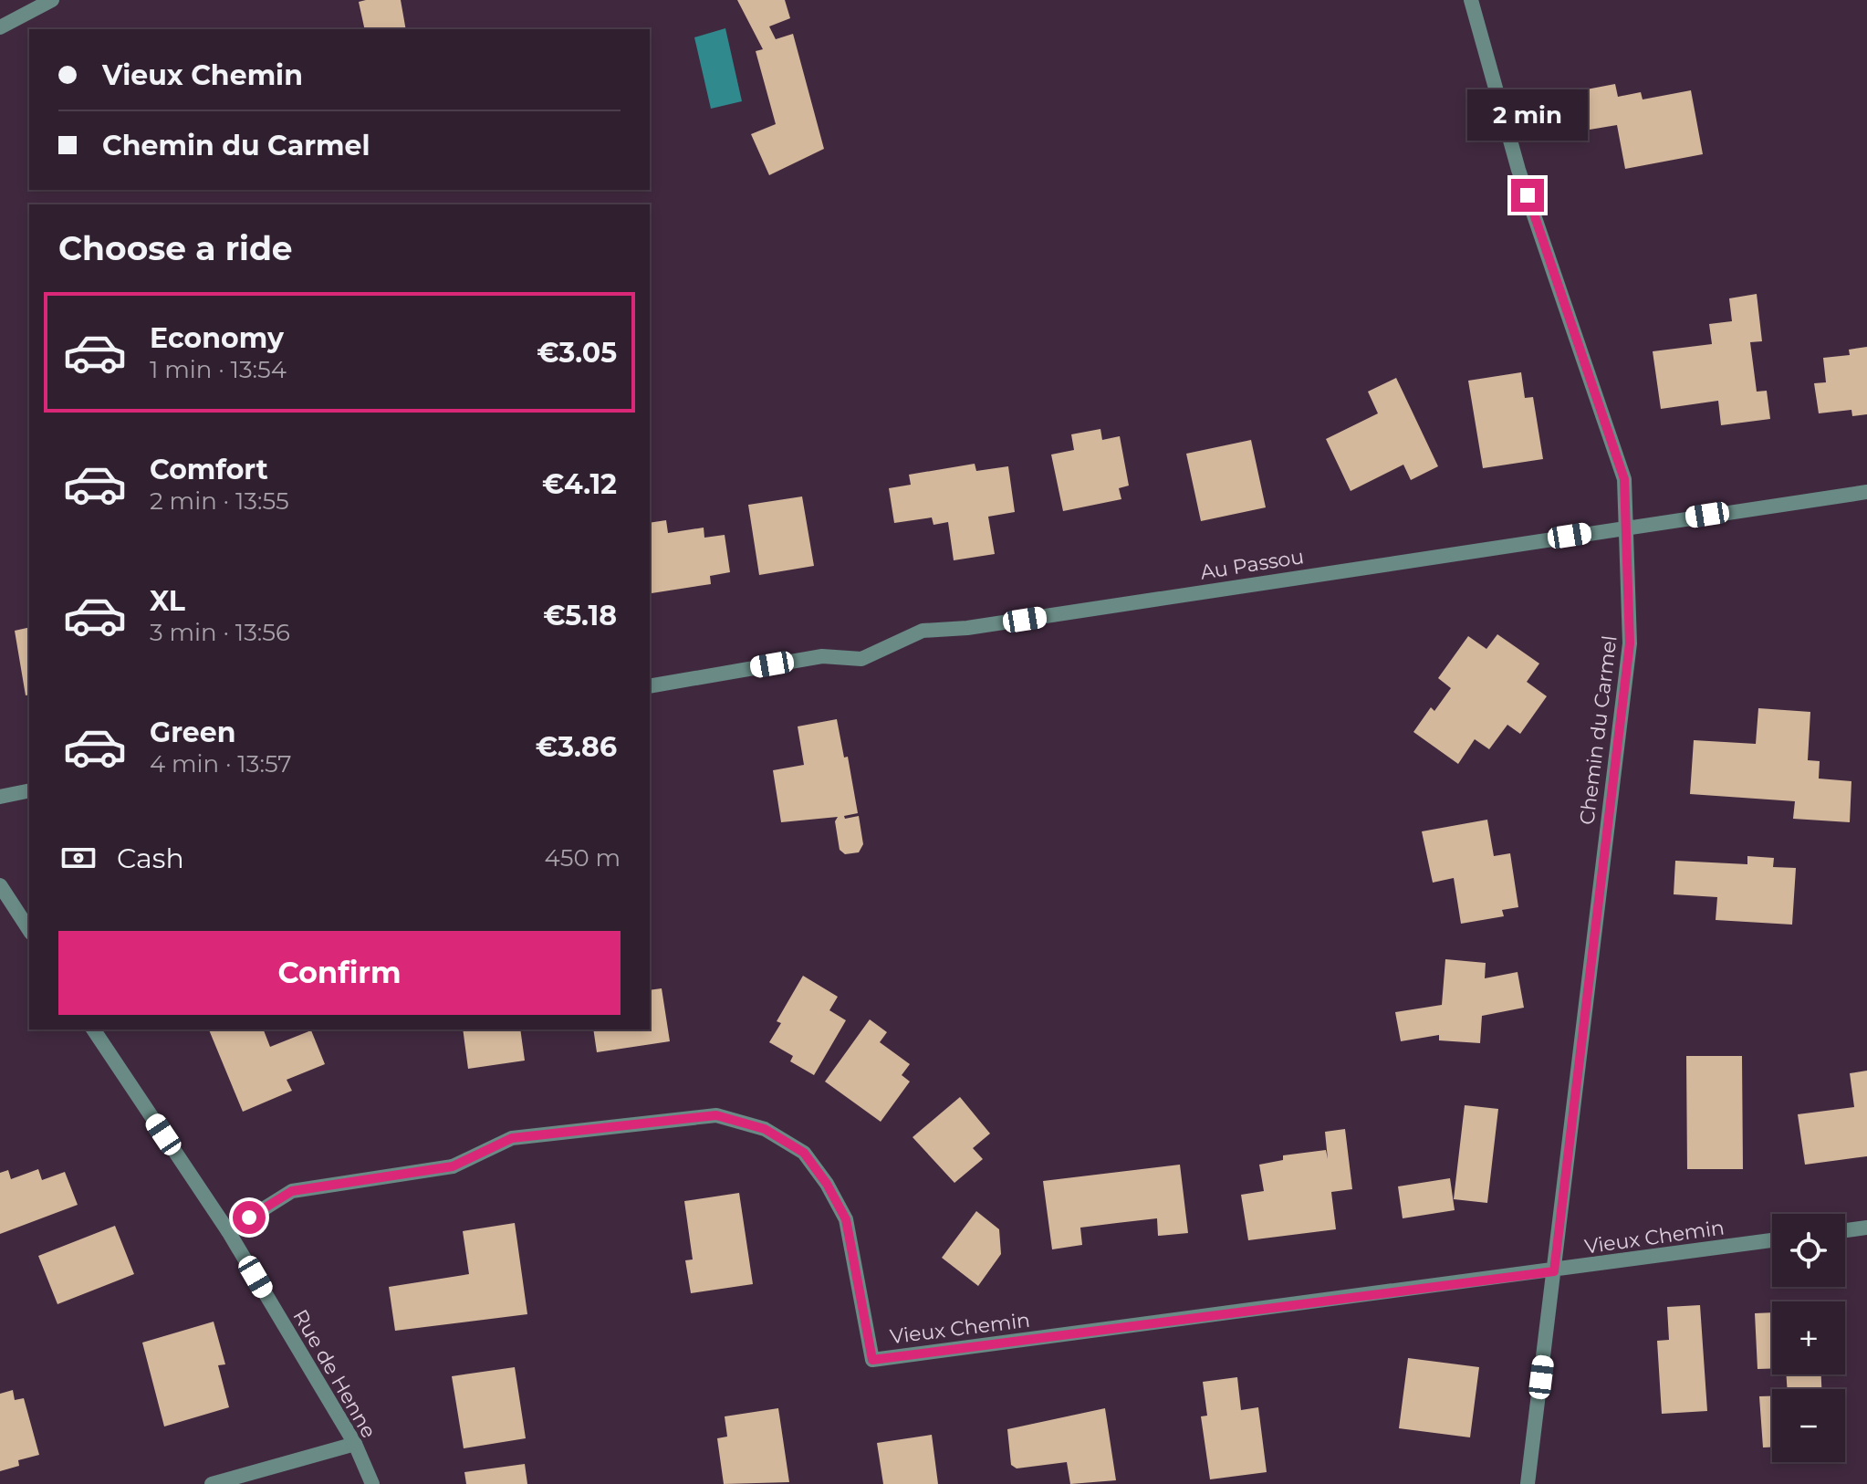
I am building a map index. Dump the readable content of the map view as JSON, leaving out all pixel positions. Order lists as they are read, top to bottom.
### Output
{
  "streets": {
    "street": [
      "Au Passou",
      "Chemin du Carmel",
      "Vieux Chemin",
      "Rue de Henne"
    ]
  },
  "crossings": [
    ["Au Passou", "Chemin du Carmel"],
    ["Chemin du Carmel", "Vieux Chemin"],
    ["Vieux Chemin", "Rue de Henne"]
  ],
  "page": {
    "banner": ["Vieux Chemin", "Chemin du Carmel"],
    "bubble": "2 min",
    "heading": "Choose a ride",
    "list": [
      {
        "name": "Economy",
        "note": "1 min · 13:54",
        "value": "€3.05"
      },
      {
        "name": "Comfort",
        "note": "2 min · 13:55",
        "value": "€4.12"
      },
      {
        "name": "XL",
        "note": "3 min · 13:56",
        "value": "€5.18"
      },
      {
        "name": "Green",
        "note": "4 min · 13:57",
        "value": "€3.86"
      }
    ],
    "pay": ["Cash", "450 m"],
    "buttons": "Confirm",
    "map_buttons": ["+", "−"]
  }
}
